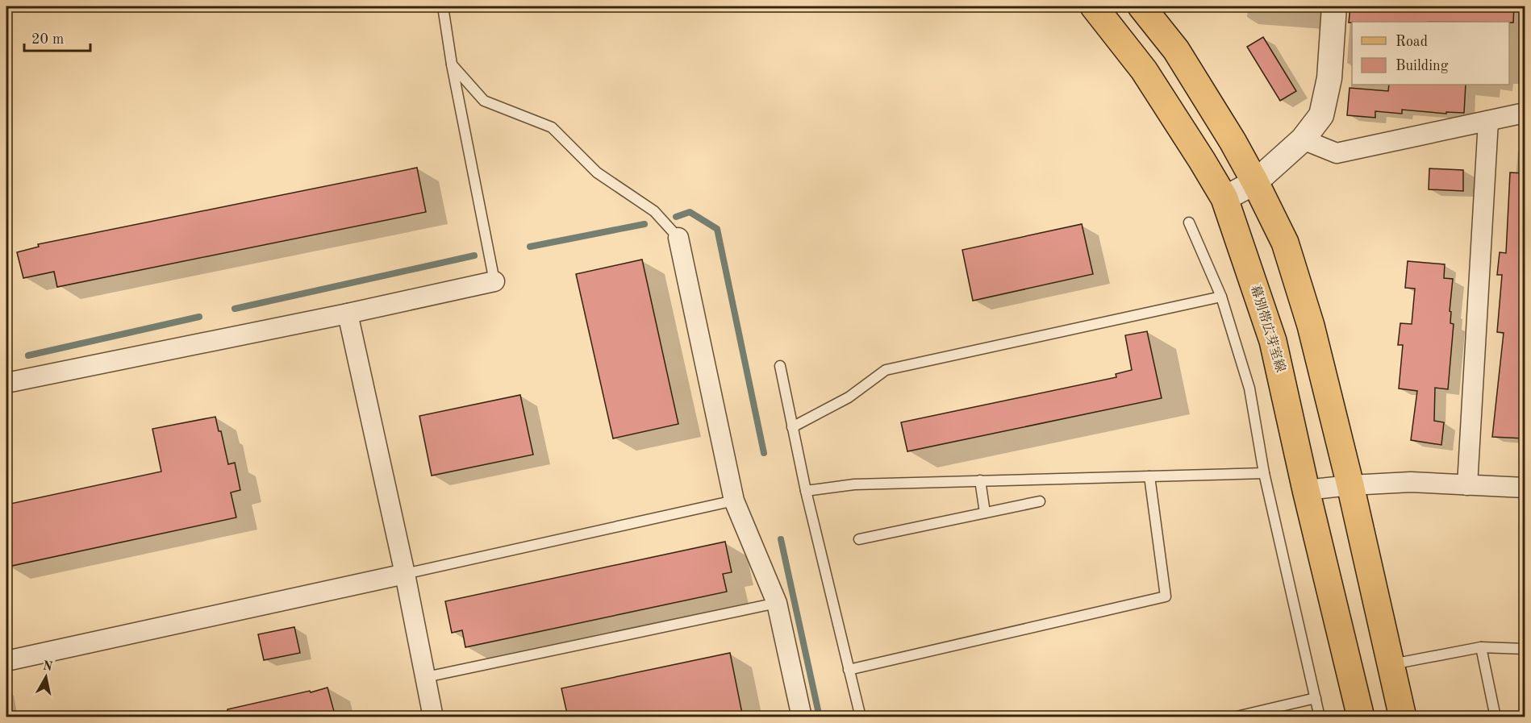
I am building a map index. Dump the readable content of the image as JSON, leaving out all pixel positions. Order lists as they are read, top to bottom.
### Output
{
  "streets": {
    "main road": ["幕別帯広芽室線"]
  },
  "legend": ["Road", "Building"],
  "scale_bar": "20 m",
  "north": "top"
}
